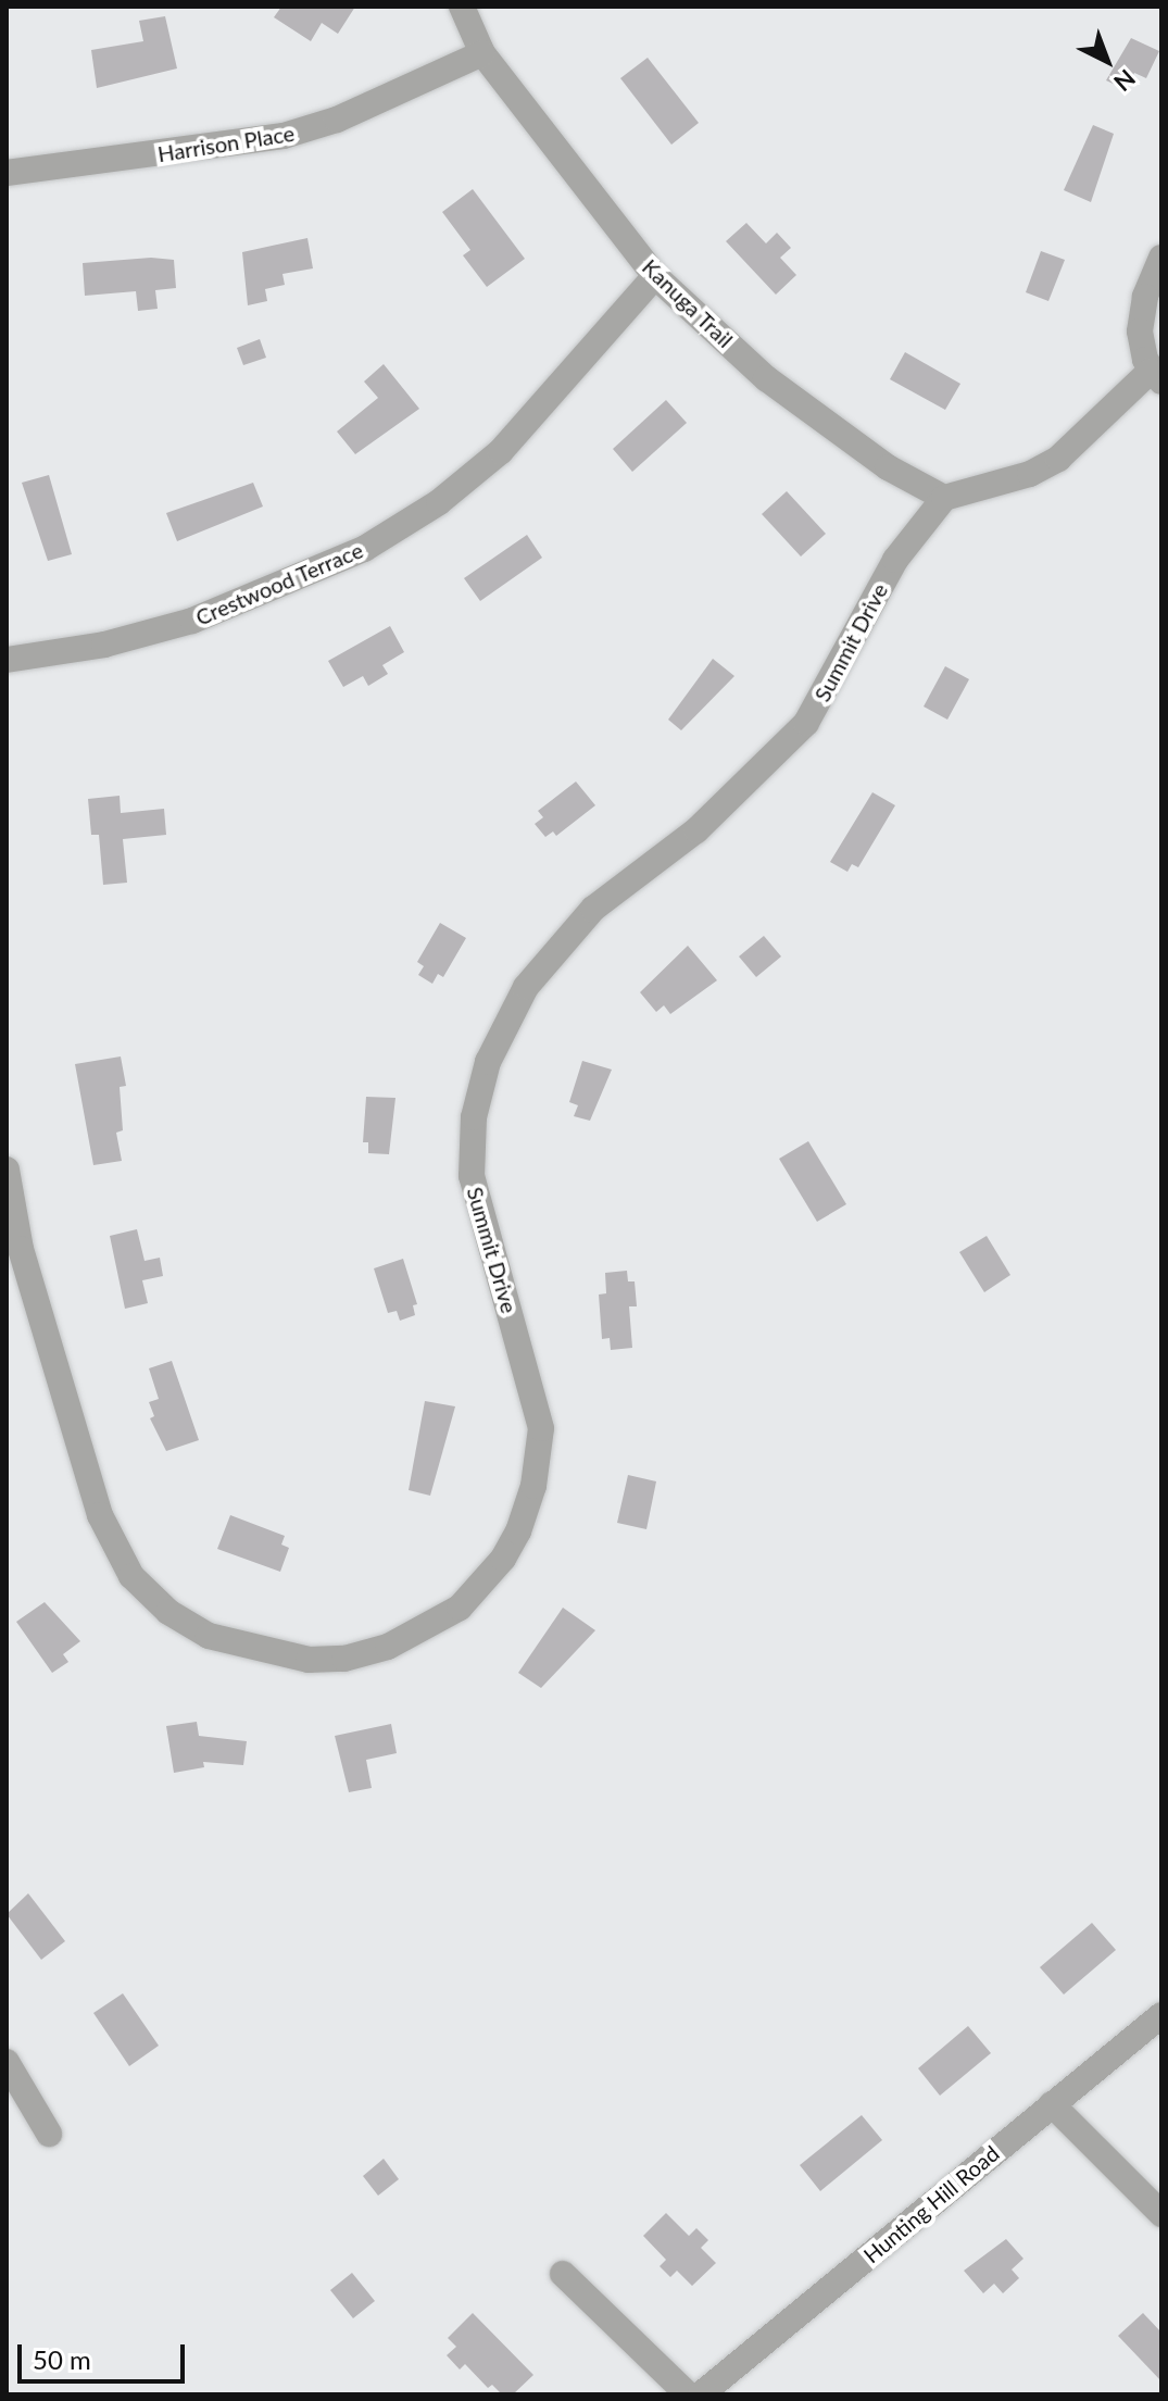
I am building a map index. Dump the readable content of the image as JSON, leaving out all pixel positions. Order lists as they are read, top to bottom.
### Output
{
  "streets": {
    "street": [
      "Harrison Place",
      "Kanuga Trail",
      "Crestwood Terrace",
      "Summit Drive",
      "Hunting Hill Road"
    ]
  },
  "crossings": [
    ["Harrison Place", "Kanuga Trail"],
    ["Kanuga Trail", "Crestwood Terrace"],
    ["Kanuga Trail", "Summit Drive"]
  ],
  "scale_bar": "50 m",
  "north": "bottom right"
}
